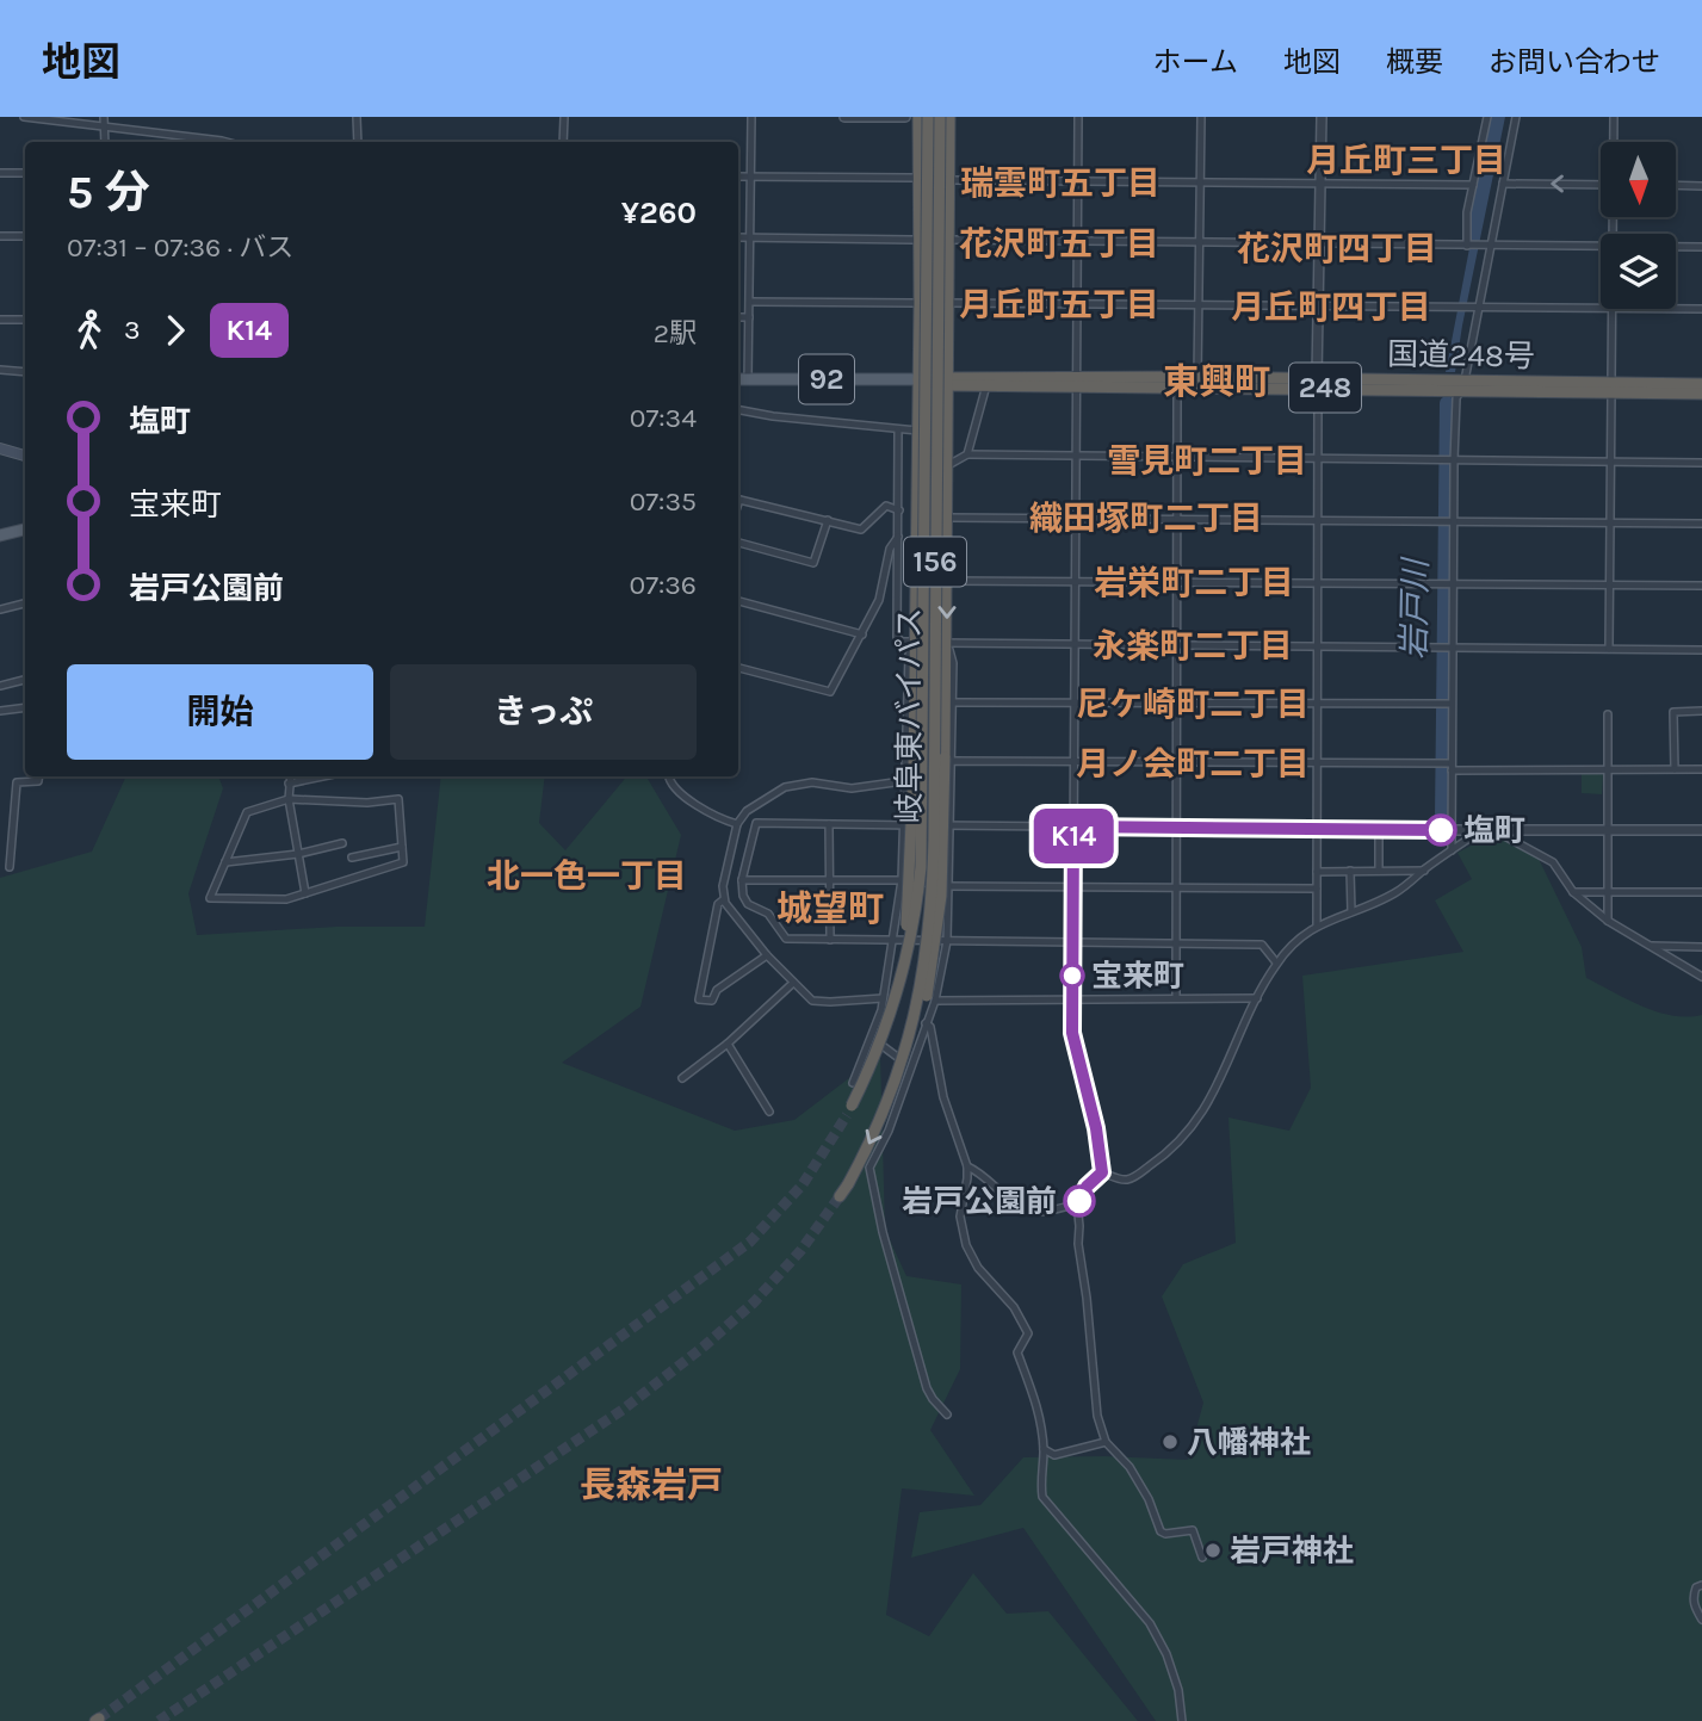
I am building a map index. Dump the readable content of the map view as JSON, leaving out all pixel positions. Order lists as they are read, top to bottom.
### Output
{
  "streets": {
    "highway": [
      "国道248号",
      "248",
      "156",
      "岐阜東バイパス"
    ],
    "main road": ["92"]
  },
  "crossings": [
    ["国道248号", "248"],
    ["国道248号", "156"],
    ["92", "248"],
    ["92", "156"],
    ["248", "156"],
    ["156", "岐阜東バイパス"]
  ],
  "districts": [
    "月丘町三丁目",
    "瑞雲町五丁目",
    "花沢町五丁目",
    "花沢町四丁目",
    "月丘町五丁目",
    "月丘町四丁目",
    "東興町",
    "雪見町二丁目",
    "織田塚町二丁目",
    "岩栄町二丁目",
    "永楽町二丁目",
    "尼ケ崎町二丁目",
    "月ノ会町二丁目",
    "北一色一丁目",
    "城望町",
    "長森岩戸"
  ],
  "water": ["岩戸川"],
  "places": [
    "塩町",
    "宝来町",
    "岩戸公園前",
    "八幡神社",
    "岩戸神社"
  ],
  "lines": ["bus line K14"],
  "north": "bottom",
  "page": {
    "header": "地図",
    "nav": [
      "ホーム",
      "地図",
      "概要",
      "お問い合わせ"
    ],
    "on_map": "K14",
    "heading": ["5 分", "07:31 – 07:36 · バス", "¥260"],
    "legs": ["3", "K14", "2駅"],
    "list": [
      {
        "name": "塩町",
        "value": "07:34"
      },
      {
        "name": "宝来町",
        "value": "07:35"
      },
      {
        "name": "岩戸公園前",
        "value": "07:36"
      }
    ],
    "buttons": ["開始", "きっぷ"]
  }
}
